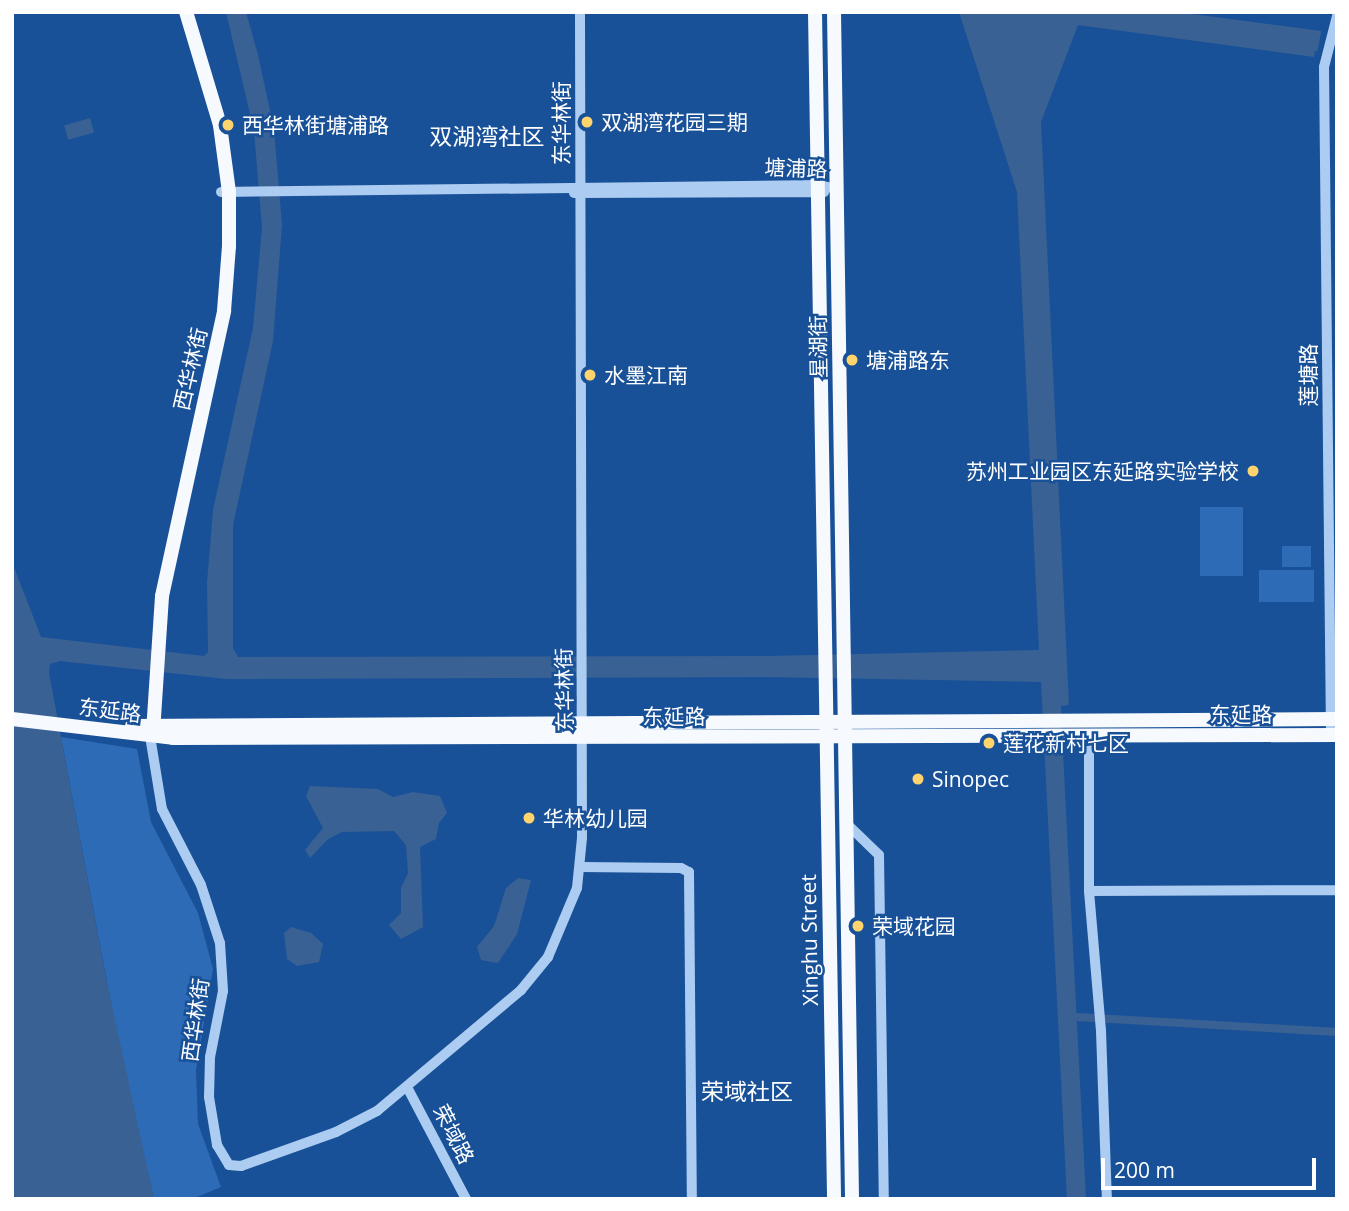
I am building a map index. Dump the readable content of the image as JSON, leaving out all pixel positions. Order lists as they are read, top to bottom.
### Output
{
  "streets": {
    "main road": [
      "星湖街",
      "西华林街",
      "东延路",
      "Xinghu Street"
    ],
    "street": [
      "东华林街",
      "塘浦路",
      "莲塘路",
      "荣域路"
    ]
  },
  "crossings": [
    ["东华林街", "塘浦路"],
    ["东华林街", "西华林街"],
    ["东华林街", "东延路"],
    ["东华林街", "荣域路"],
    ["塘浦路", "星湖街"],
    ["塘浦路", "西华林街"],
    ["星湖街", "Xinghu Street"],
    ["西华林街", "东延路"],
    ["莲塘路", "东延路"],
    ["东延路", "Xinghu Street"]
  ],
  "districts": ["双湖湾社区", "荣域社区"],
  "places": [
    "双湖湾花园三期",
    "西华林街塘浦路",
    "塘浦路东",
    "水墨江南",
    "苏州工业园区东延路实验学校",
    "莲花新村七区",
    "Sinopec",
    "华林幼儿园",
    "荣域花园"
  ],
  "scale_bar": "200 m"
}
